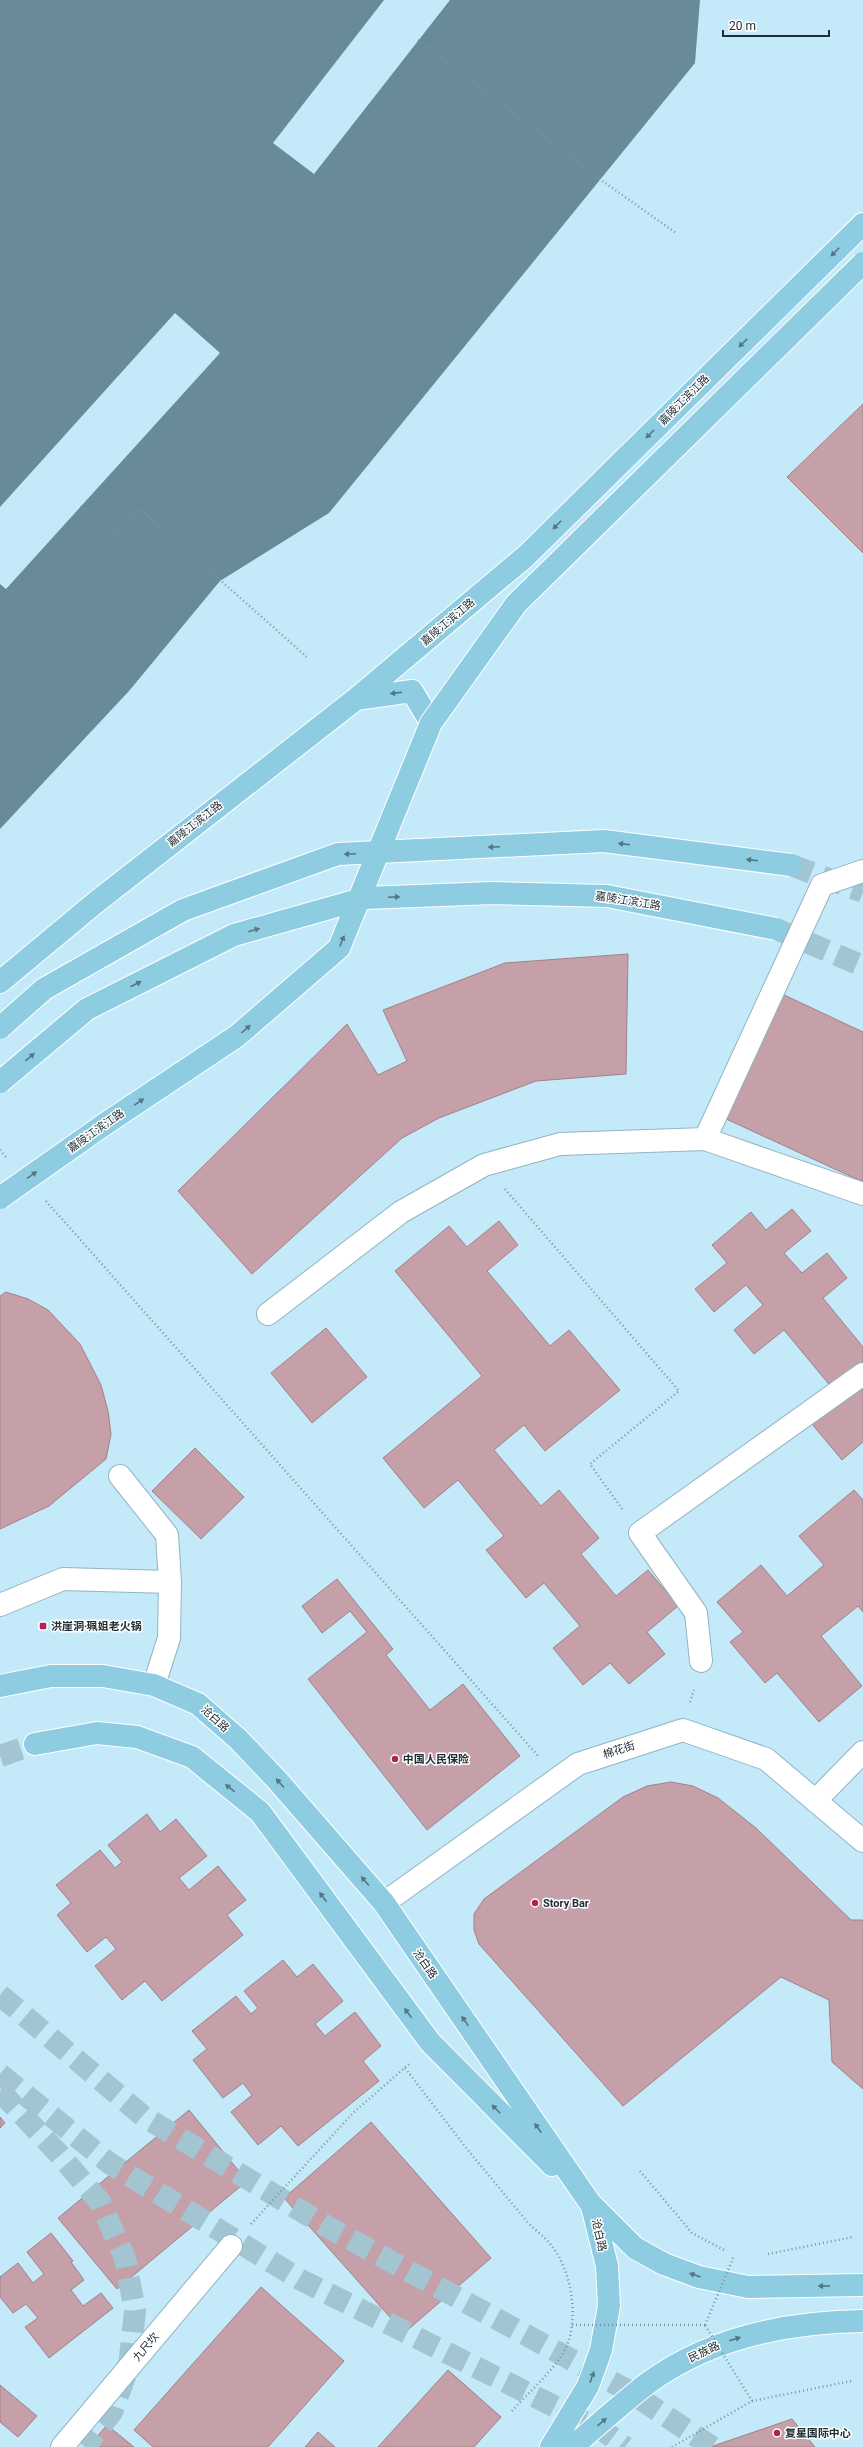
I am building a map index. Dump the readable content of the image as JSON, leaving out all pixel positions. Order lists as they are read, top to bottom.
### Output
{
  "streets": {
    "main road": ["嘉陵江滨江路", "沧白路", "民族路"],
    "street": ["棉花街", "九尺坎"]
  },
  "crossings": [
    ["沧白路", "棉花街"]
  ],
  "one_way": ["沧白路", "民族路"],
  "places": {
    "transit": ["洪崖洞‧珮姐老火锅"],
    "other": ["中国人民保险", "Story Bar", "复星国际中心"]
  },
  "scale_bar": "20 m"
}
